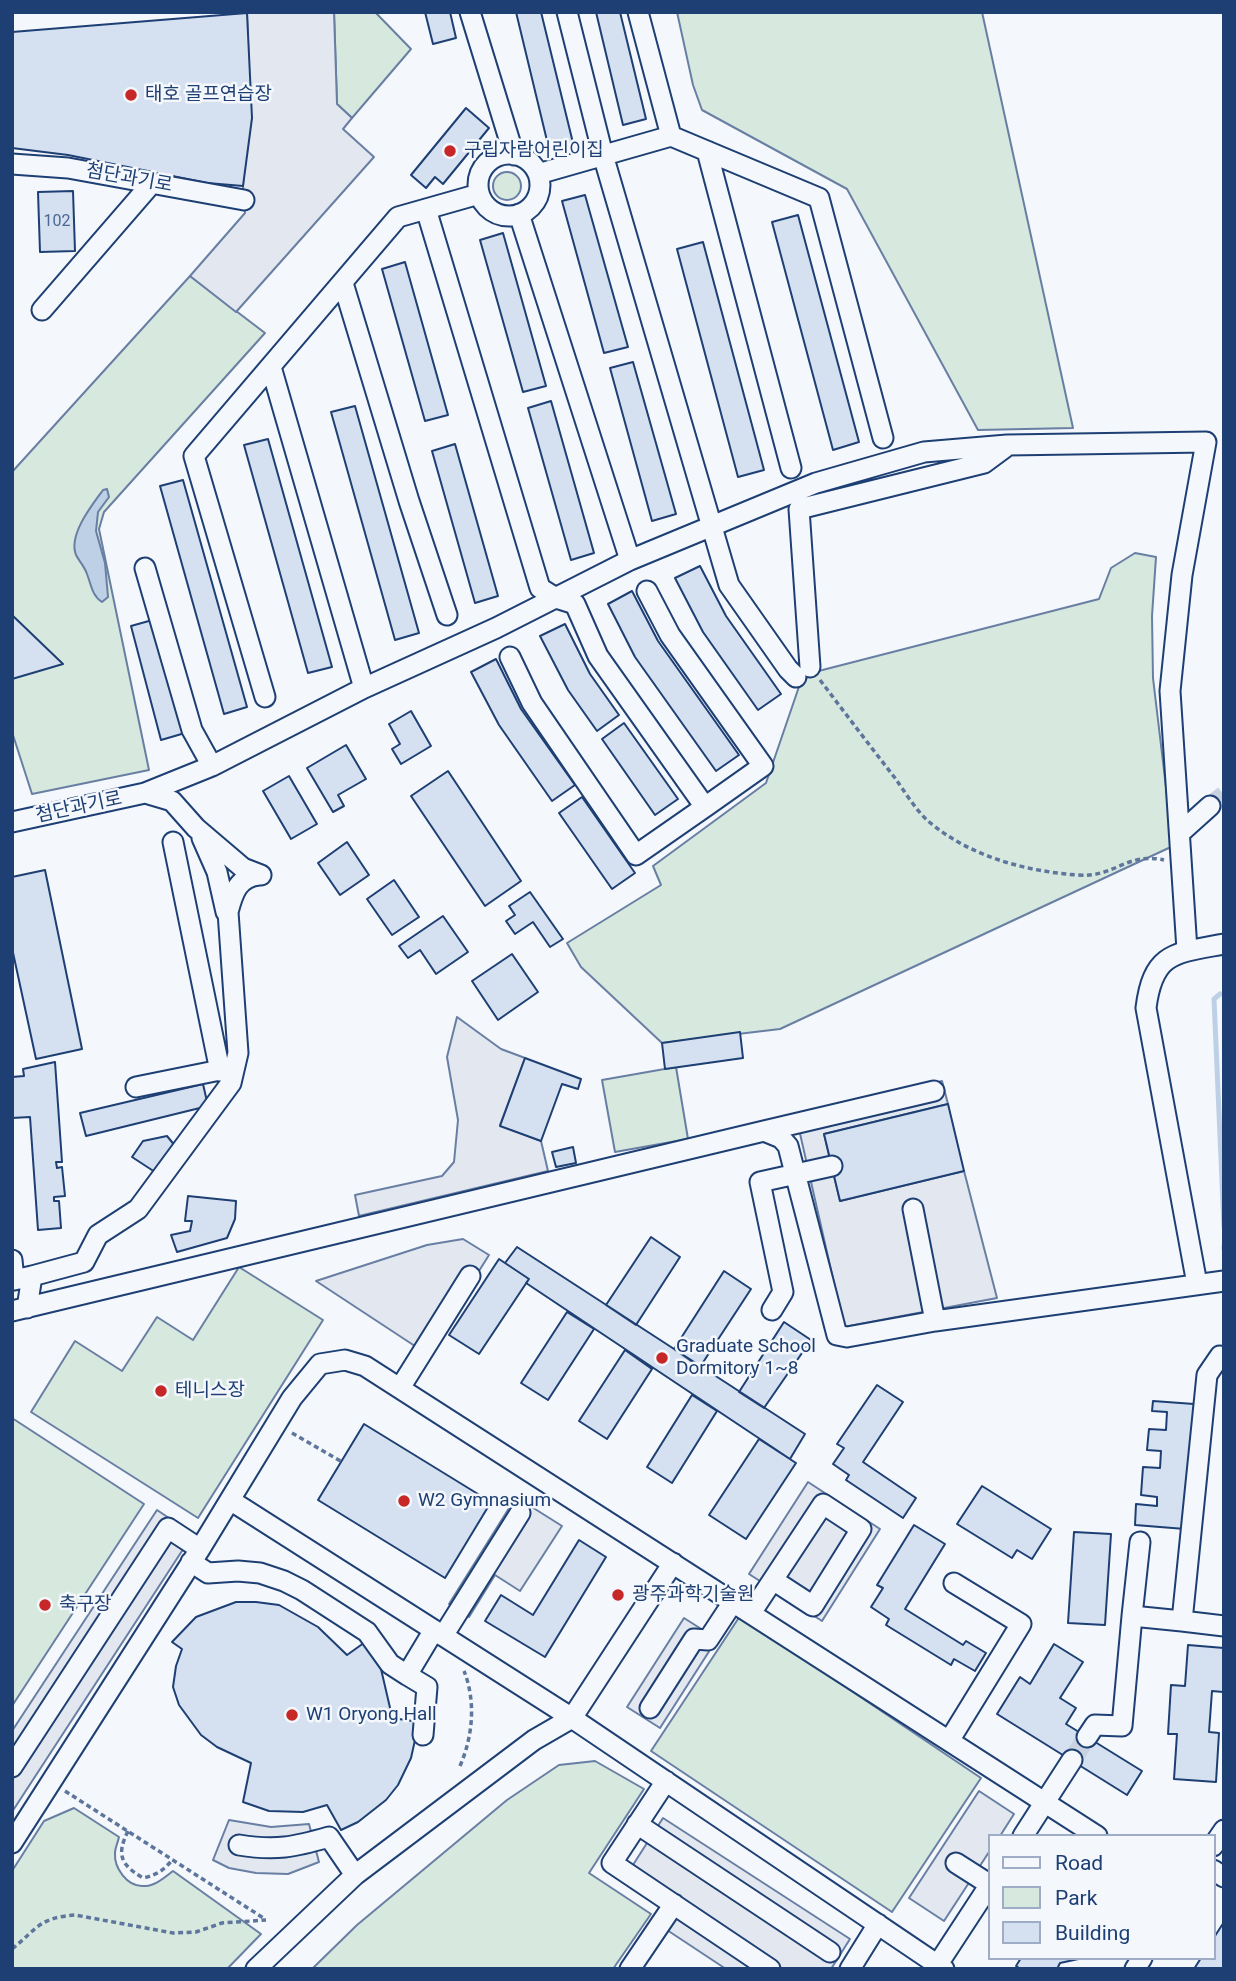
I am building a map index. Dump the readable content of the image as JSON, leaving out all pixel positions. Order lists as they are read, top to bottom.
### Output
{
  "streets": {
    "street": ["첨단과기로"]
  },
  "places": [
    "태호 골프연습장",
    "구립자람어린이집",
    "Graduate School Dormitory 1~8",
    "테니스장",
    "W2 Gymnasium",
    "광주과학기술원",
    "축구장",
    "W1 Oryong Hall"
  ],
  "house_numbers": ["102"],
  "legend": ["Road", "Park", "Building"]
}
